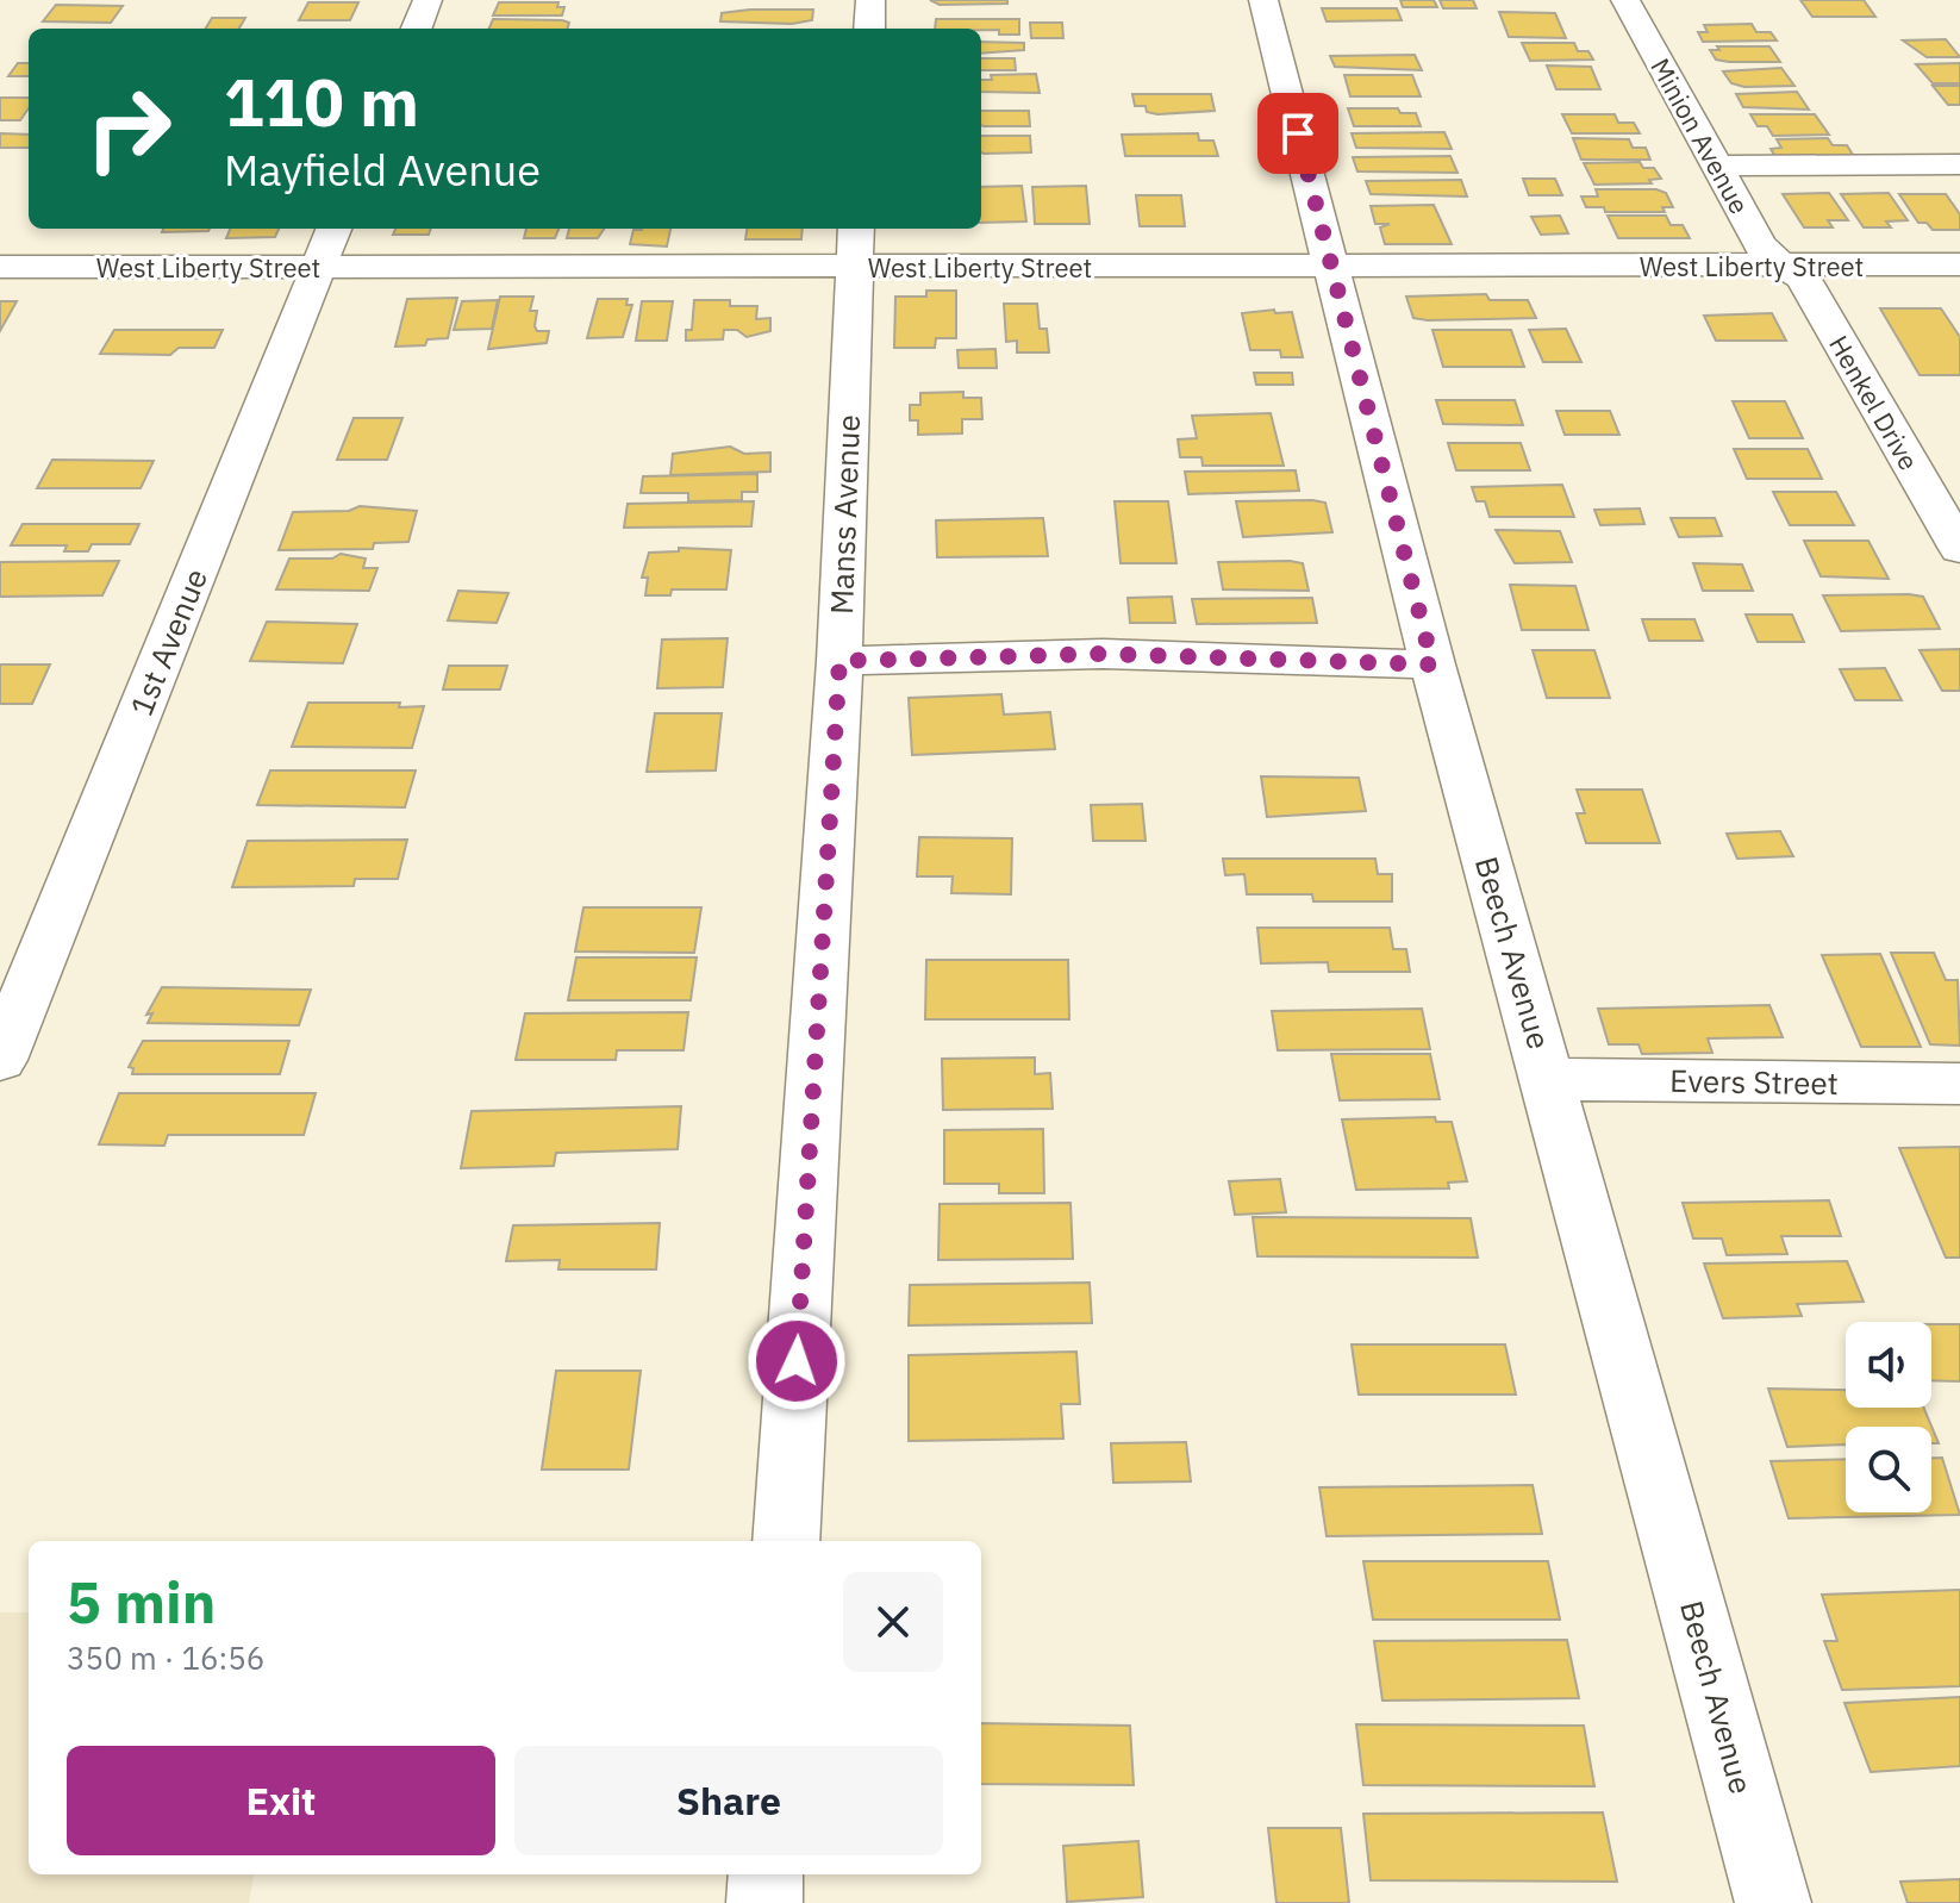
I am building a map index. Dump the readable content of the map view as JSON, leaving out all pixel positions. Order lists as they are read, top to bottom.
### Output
{
  "streets": {
    "street": [
      "Minion Avenue",
      "West Liberty Street",
      "Henkel Drive",
      "Manss Avenue",
      "1st Avenue",
      "Beech Avenue",
      "Evers Street"
    ]
  },
  "crossings": [
    ["Minion Avenue", "West Liberty Street"],
    ["Minion Avenue", "Henkel Drive"],
    ["West Liberty Street", "Henkel Drive"],
    ["West Liberty Street", "Manss Avenue"],
    ["West Liberty Street", "1st Avenue"],
    ["West Liberty Street", "Beech Avenue"],
    ["Beech Avenue", "Evers Street"]
  ],
  "page": {
    "turn": ["110 m", "Mayfield Avenue"],
    "heading": ["5 min", "350 m · 16:56"],
    "buttons": ["Exit", "Share"]
  }
}
